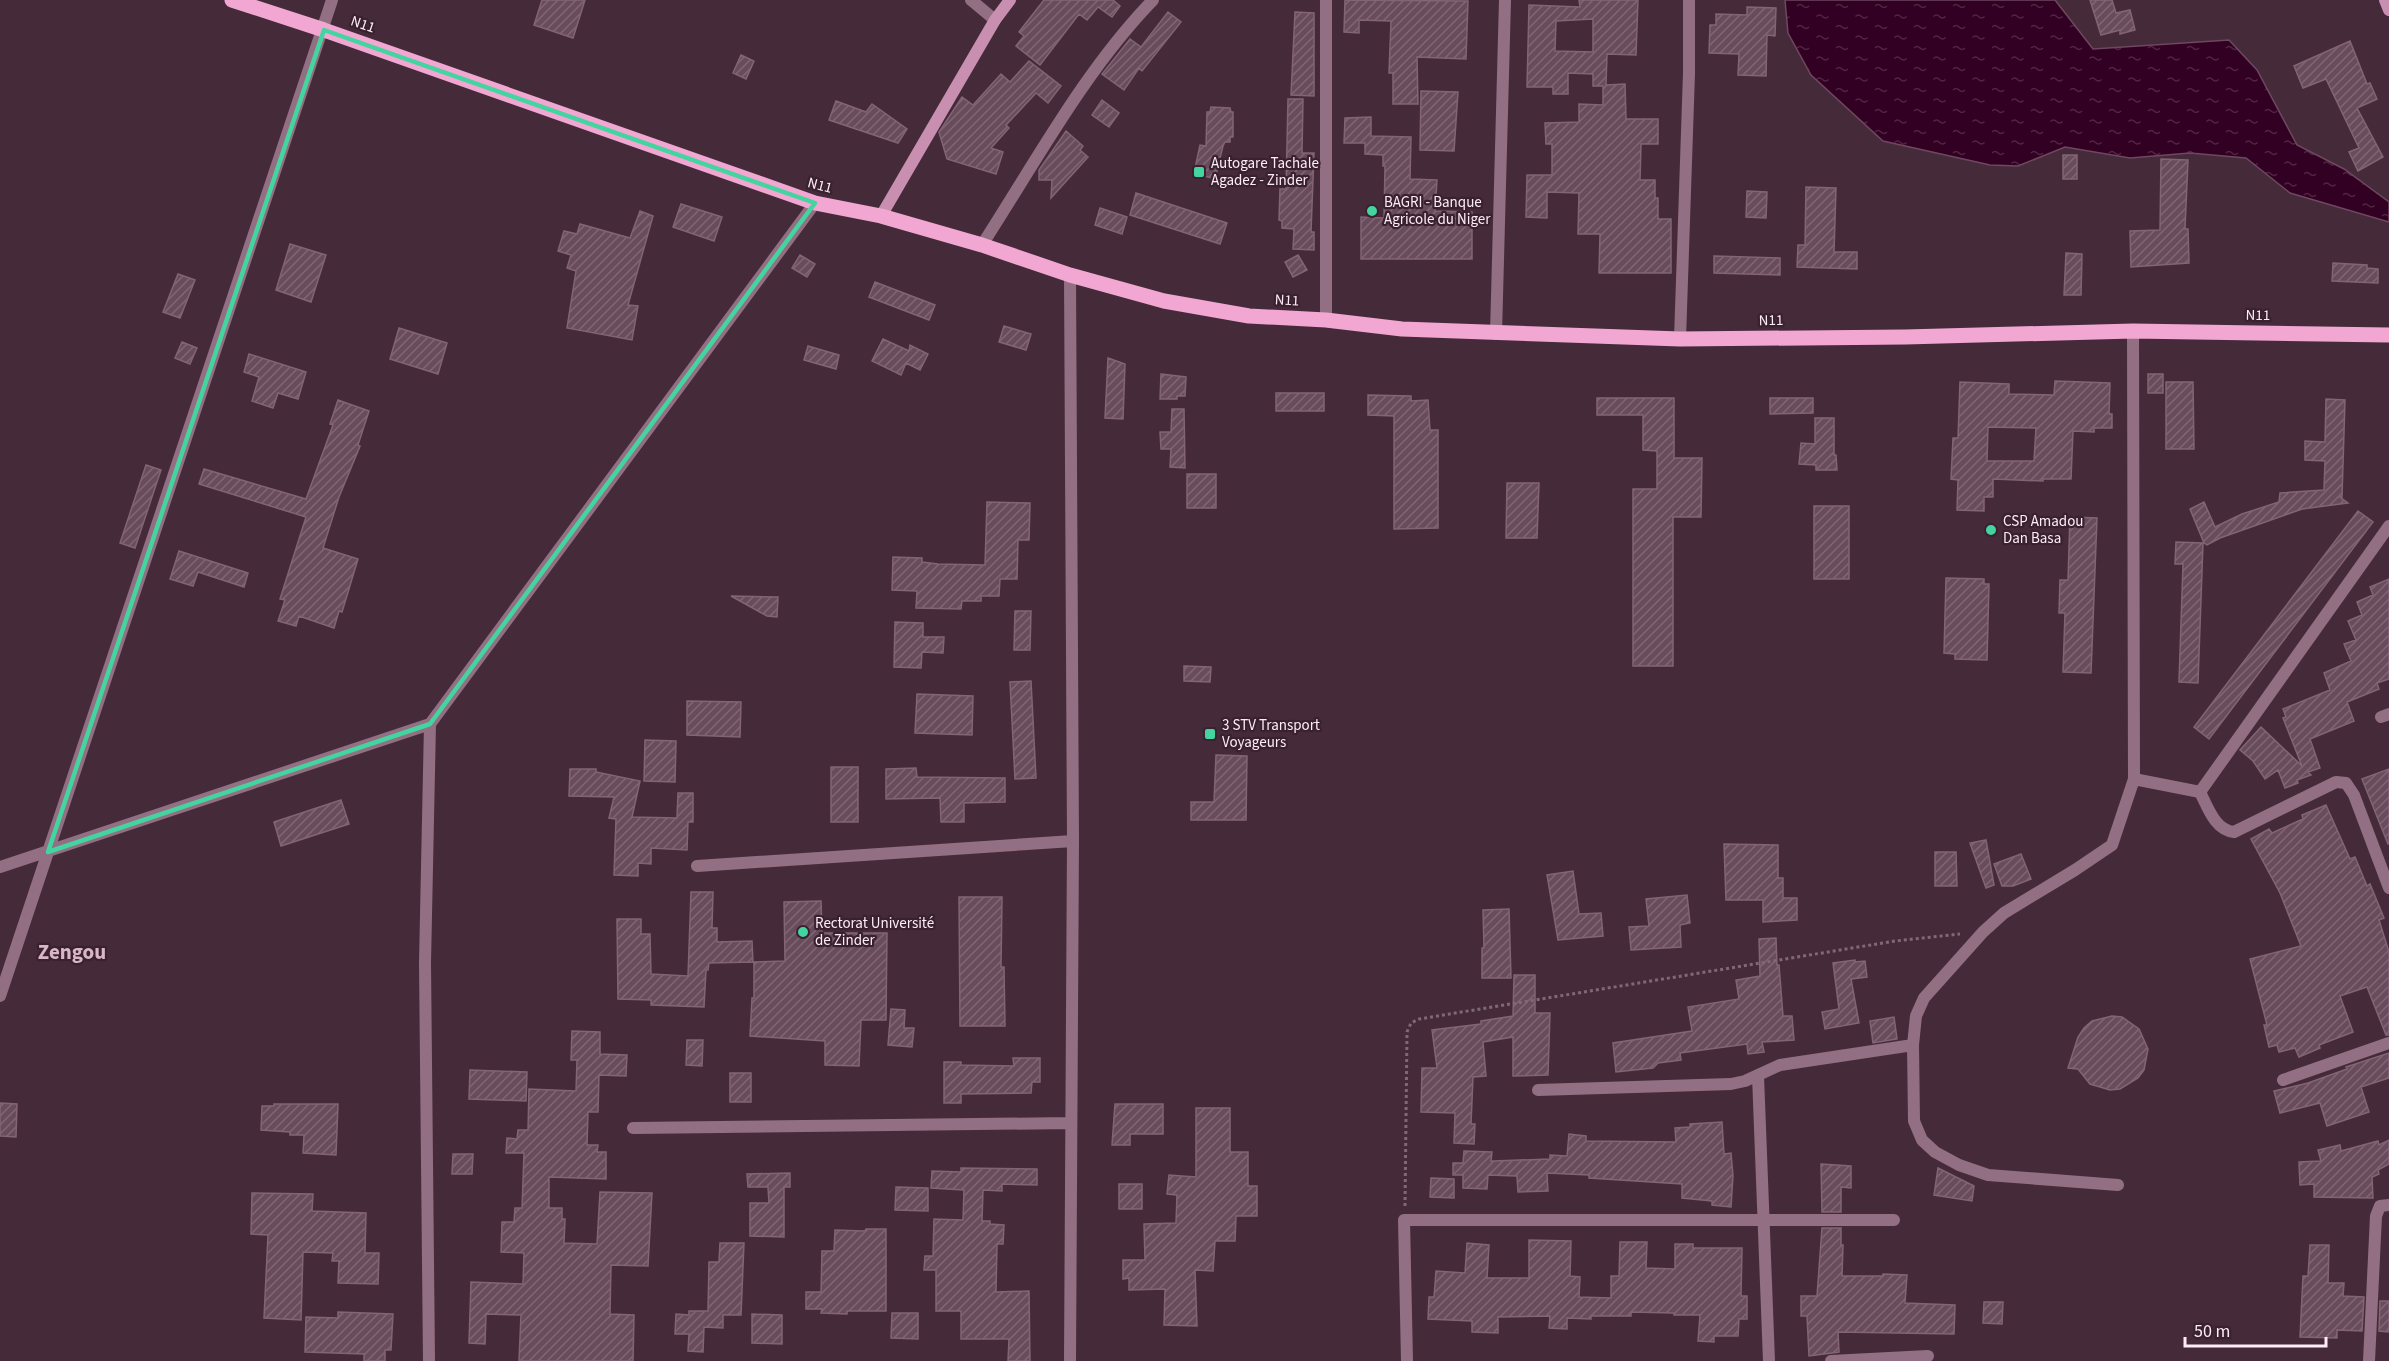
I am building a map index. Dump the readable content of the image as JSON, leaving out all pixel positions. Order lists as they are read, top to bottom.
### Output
{
  "streets": {
    "main road": ["N11"]
  },
  "districts": ["Zengou"],
  "places": {
    "transit": ["Autogare Tachale Agadez - Zinder", "3 STV Transport Voyageurs"],
    "other": ["BAGRI - Banque Agricole du Niger", "CSP Amadou Dan Basa", "Rectorat Université de Zinder"]
  },
  "scale_bar": "50 m"
}
